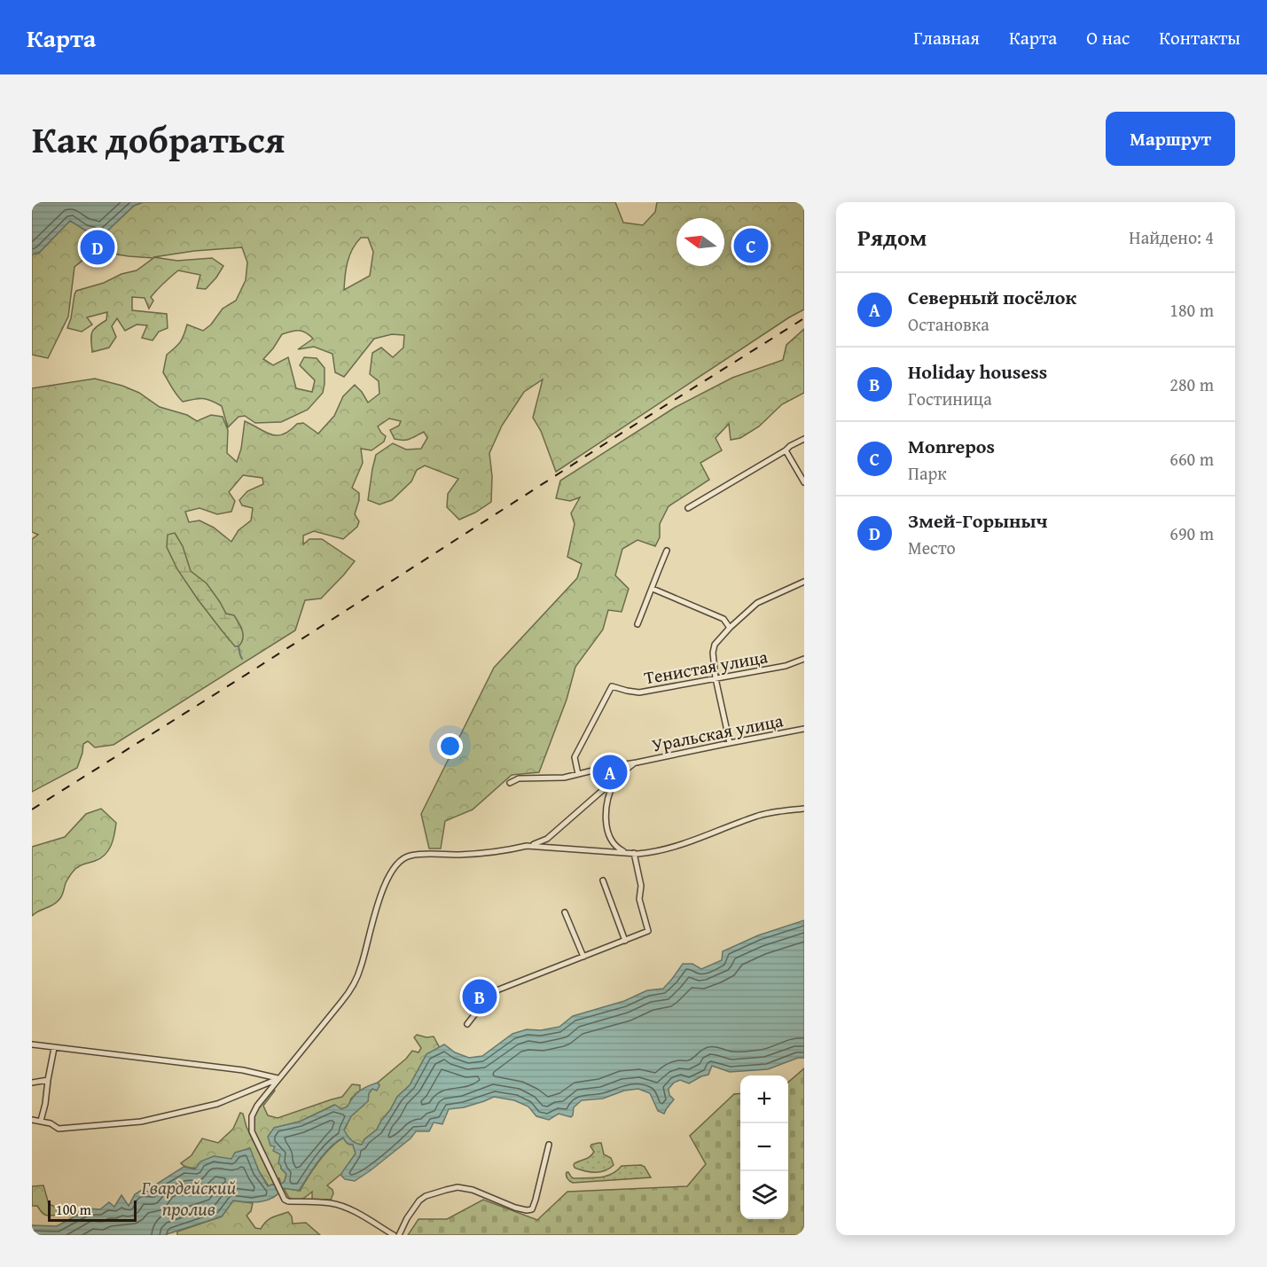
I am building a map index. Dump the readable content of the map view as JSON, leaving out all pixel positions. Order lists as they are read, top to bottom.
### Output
{
  "streets": {
    "street": ["Тенистая улица", "Уральская улица"]
  },
  "crossings": [
    ["Тенистая улица", "Уральская улица"]
  ],
  "water": ["Гвардейский пролив"],
  "scale_bar": "100 m",
  "north": "left",
  "page": {
    "header": "Карта",
    "nav": [
      "Главная",
      "Карта",
      "О нас",
      "Контакты"
    ],
    "title": "Как добраться",
    "buttons": "Маршрут",
    "heading": ["Рядом", "Найдено: 4"],
    "pins": [
      "C",
      "D",
      "A",
      "B"
    ],
    "list": [
      {
        "mark": "A",
        "name": "Северный посёлок",
        "note": "Остановка",
        "value": "180 m"
      },
      {
        "mark": "B",
        "name": "Holiday housess",
        "note": "Гостиница",
        "value": "280 m"
      },
      {
        "mark": "C",
        "name": "Monrepos",
        "note": "Парк",
        "value": "660 m"
      },
      {
        "mark": "D",
        "name": "Змей-Горыныч",
        "note": "Место",
        "value": "690 m"
      }
    ],
    "map_buttons": ["+", "−"],
    "scale": "100 m"
  }
}
